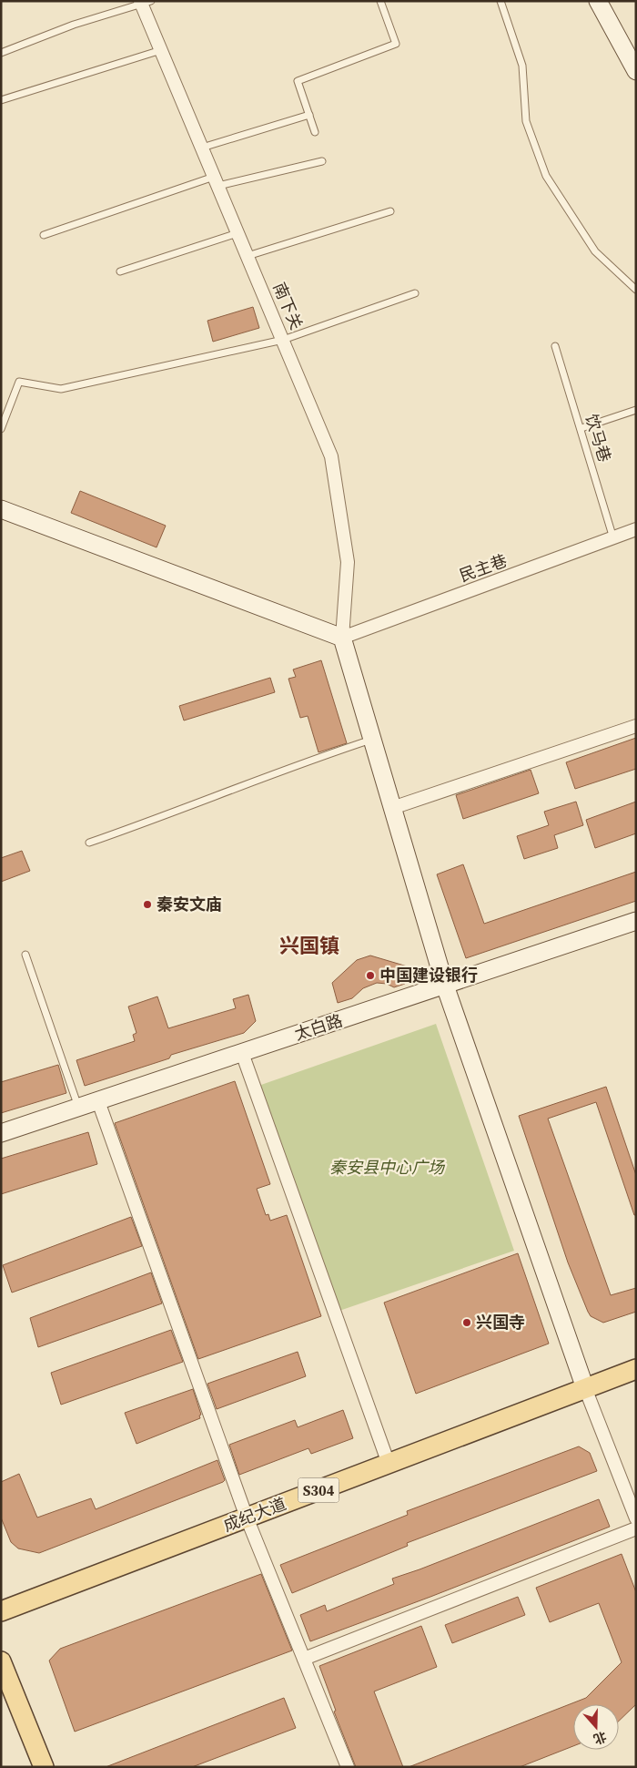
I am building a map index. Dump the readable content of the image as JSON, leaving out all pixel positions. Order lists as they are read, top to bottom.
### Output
{
  "streets": {
    "main road": ["太白路", "S304", "成纪大道"],
    "street": ["南下关", "民主巷"],
    "lane": ["饮马巷"]
  },
  "crossings": [
    ["南下关", "民主巷"],
    ["饮马巷", "民主巷"]
  ],
  "districts": ["兴国镇"],
  "parks": ["秦安县中心广场"],
  "places": ["秦安文庙", "中国建设银行", "兴国寺"],
  "north": "bottom"
}
